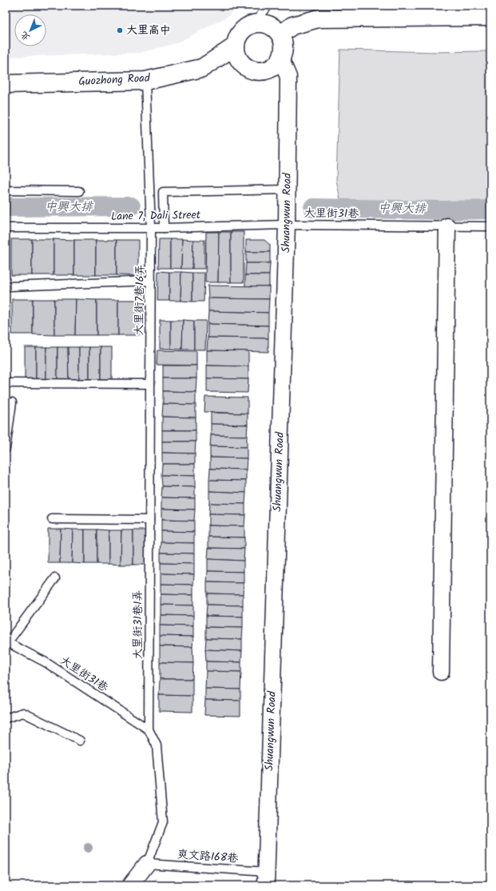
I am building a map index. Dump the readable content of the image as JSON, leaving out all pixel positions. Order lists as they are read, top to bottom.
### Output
{
  "streets": {
    "street": ["Guozhong Road", "Shuangwun Road"],
    "lane": [
      "大里街31巷",
      "Lane 7, Dali Street",
      "大里街7巷16弄",
      "大里街31巷1弄",
      "爽文路168巷"
    ]
  },
  "crossings": [
    ["Guozhong Road", "Shuangwun Road"],
    ["Guozhong Road", "大里街7巷16弄"],
    ["Shuangwun Road", "大里街31巷"],
    ["Shuangwun Road", "Lane 7, Dali Street"],
    ["Shuangwun Road", "爽文路168巷"],
    ["大里街31巷", "Lane 7, Dali Street"],
    ["大里街31巷", "大里街31巷1弄"],
    ["Lane 7, Dali Street", "大里街7巷16弄"],
    ["大里街7巷16弄", "大里街31巷1弄"]
  ],
  "water": ["中興大排"],
  "places": ["大里高中"],
  "north": "bottom left"
}
